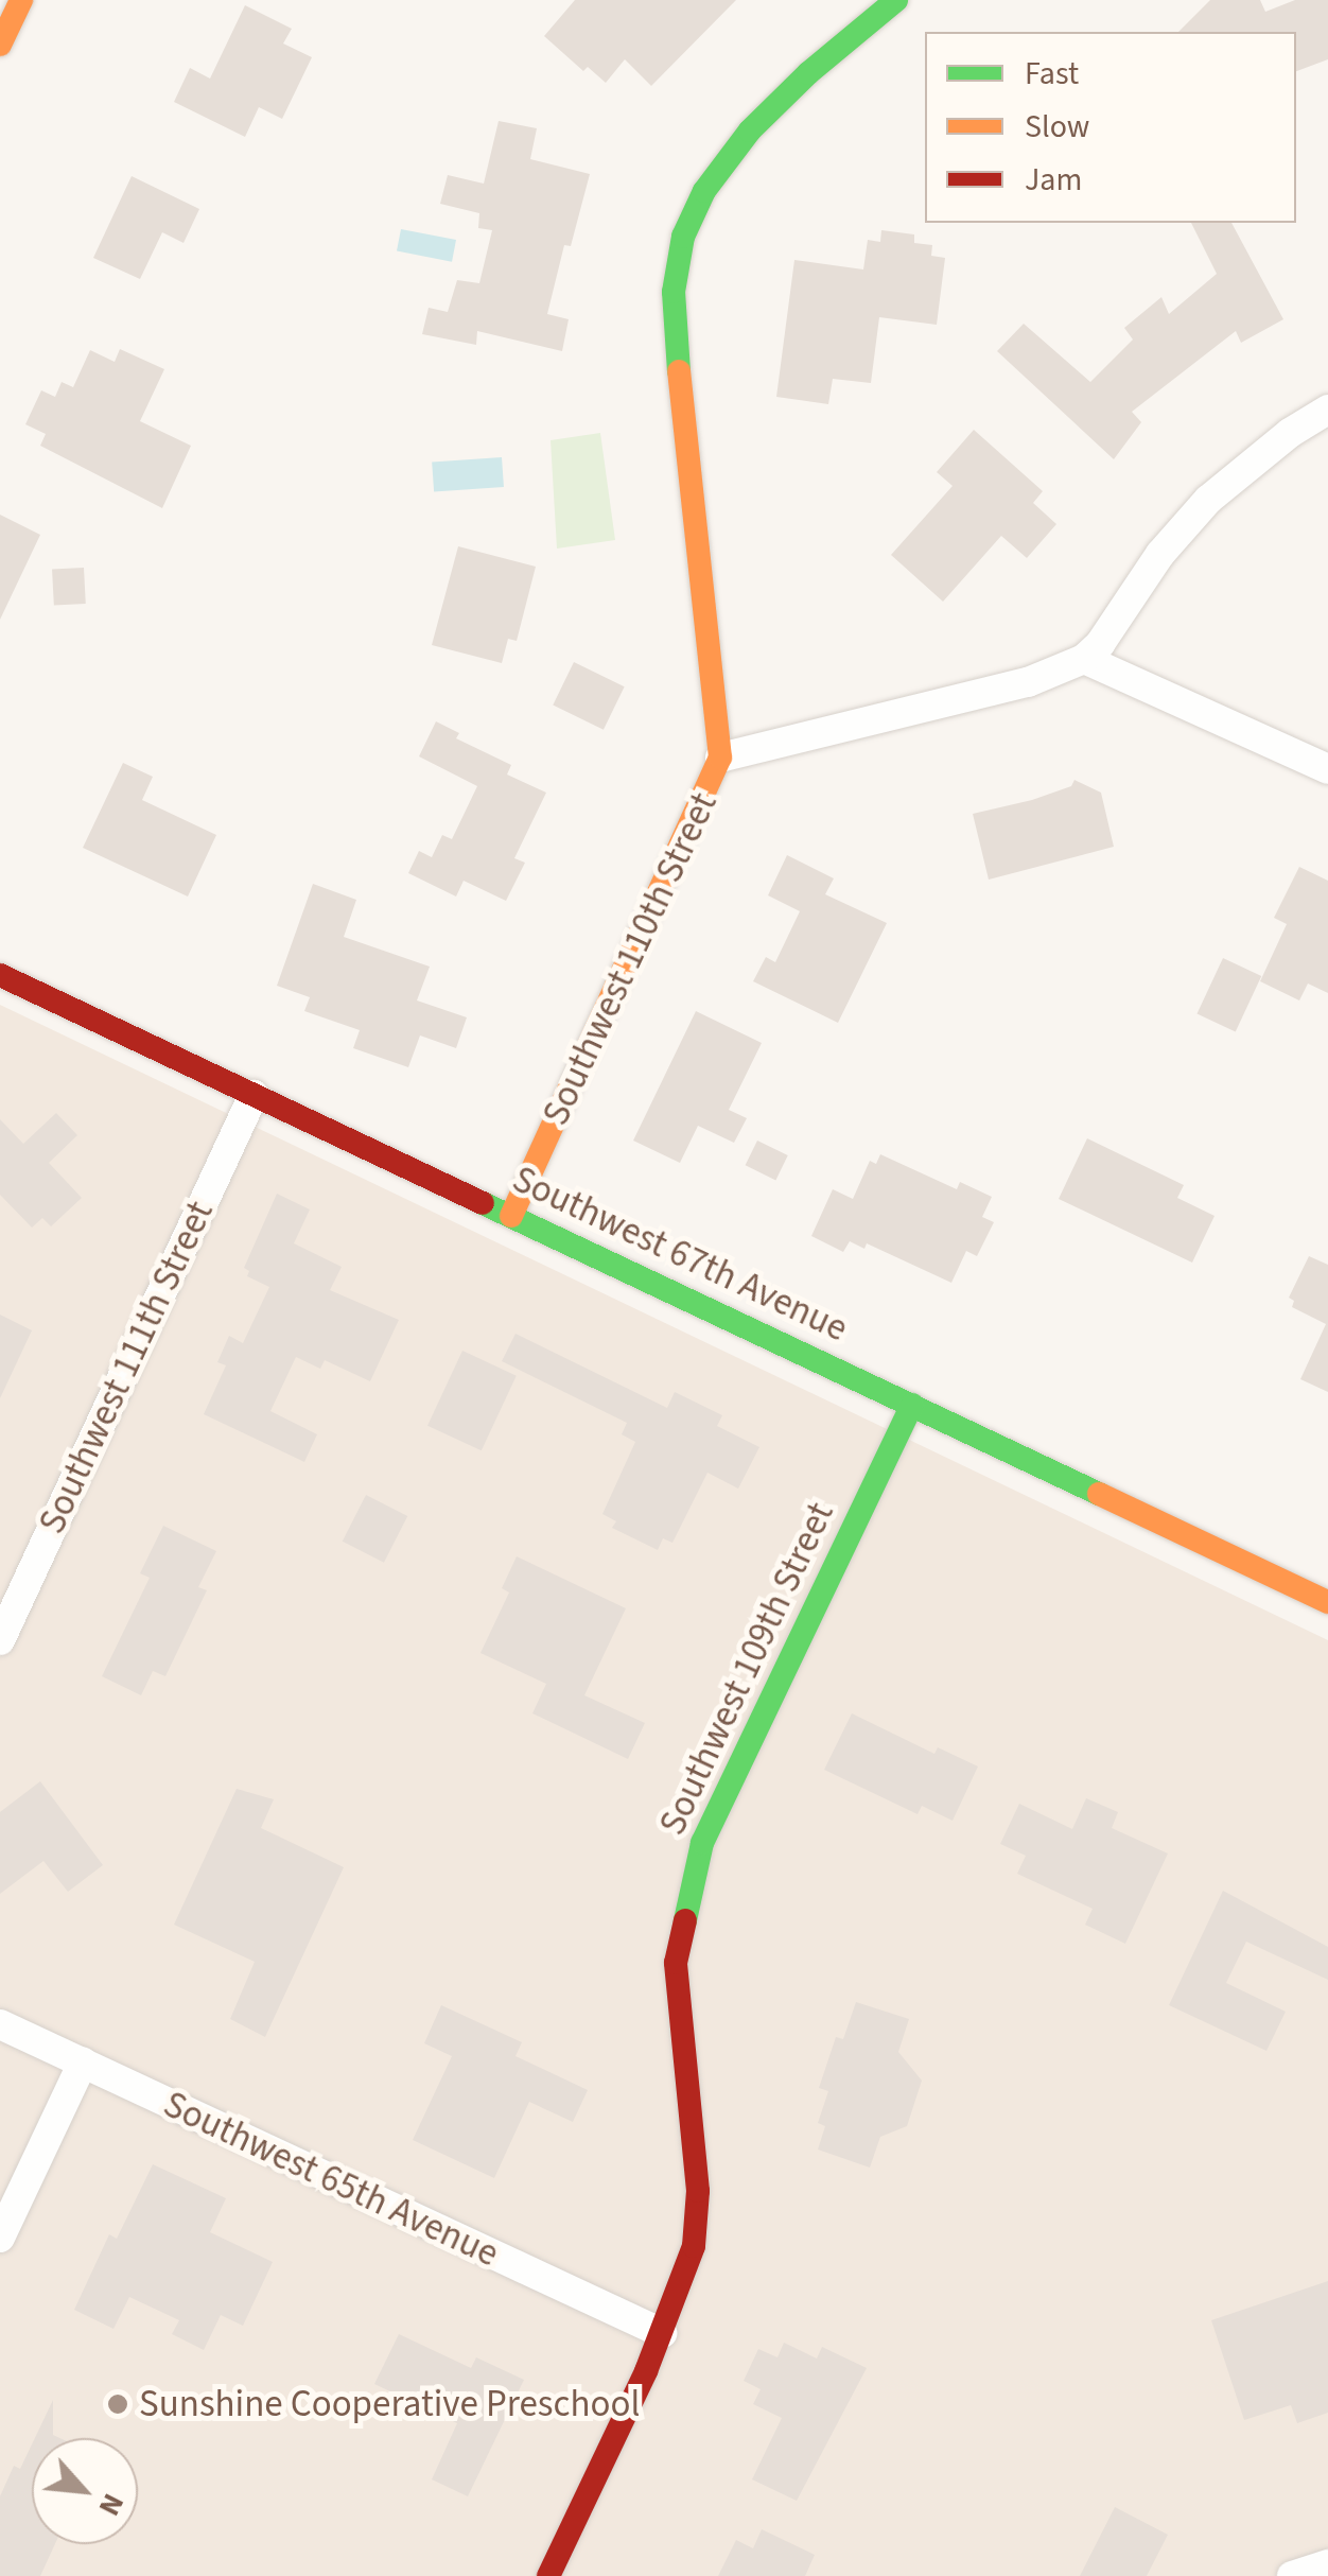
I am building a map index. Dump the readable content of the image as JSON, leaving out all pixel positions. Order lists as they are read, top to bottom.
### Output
{
  "streets": {
    "street": [
      "Southwest 110th Street",
      "Southwest 67th Avenue",
      "Southwest 111th Street",
      "Southwest 109th Street",
      "Southwest 65th Avenue"
    ]
  },
  "crossings": [
    ["Southwest 110th Street", "Southwest 67th Avenue"],
    ["Southwest 67th Avenue", "Southwest 111th Street"],
    ["Southwest 67th Avenue", "Southwest 109th Street"],
    ["Southwest 109th Street", "Southwest 65th Avenue"]
  ],
  "places": ["Sunshine Cooperative Preschool"],
  "legend": ["Fast", "Slow", "Jam"],
  "north": "bottom right"
}
